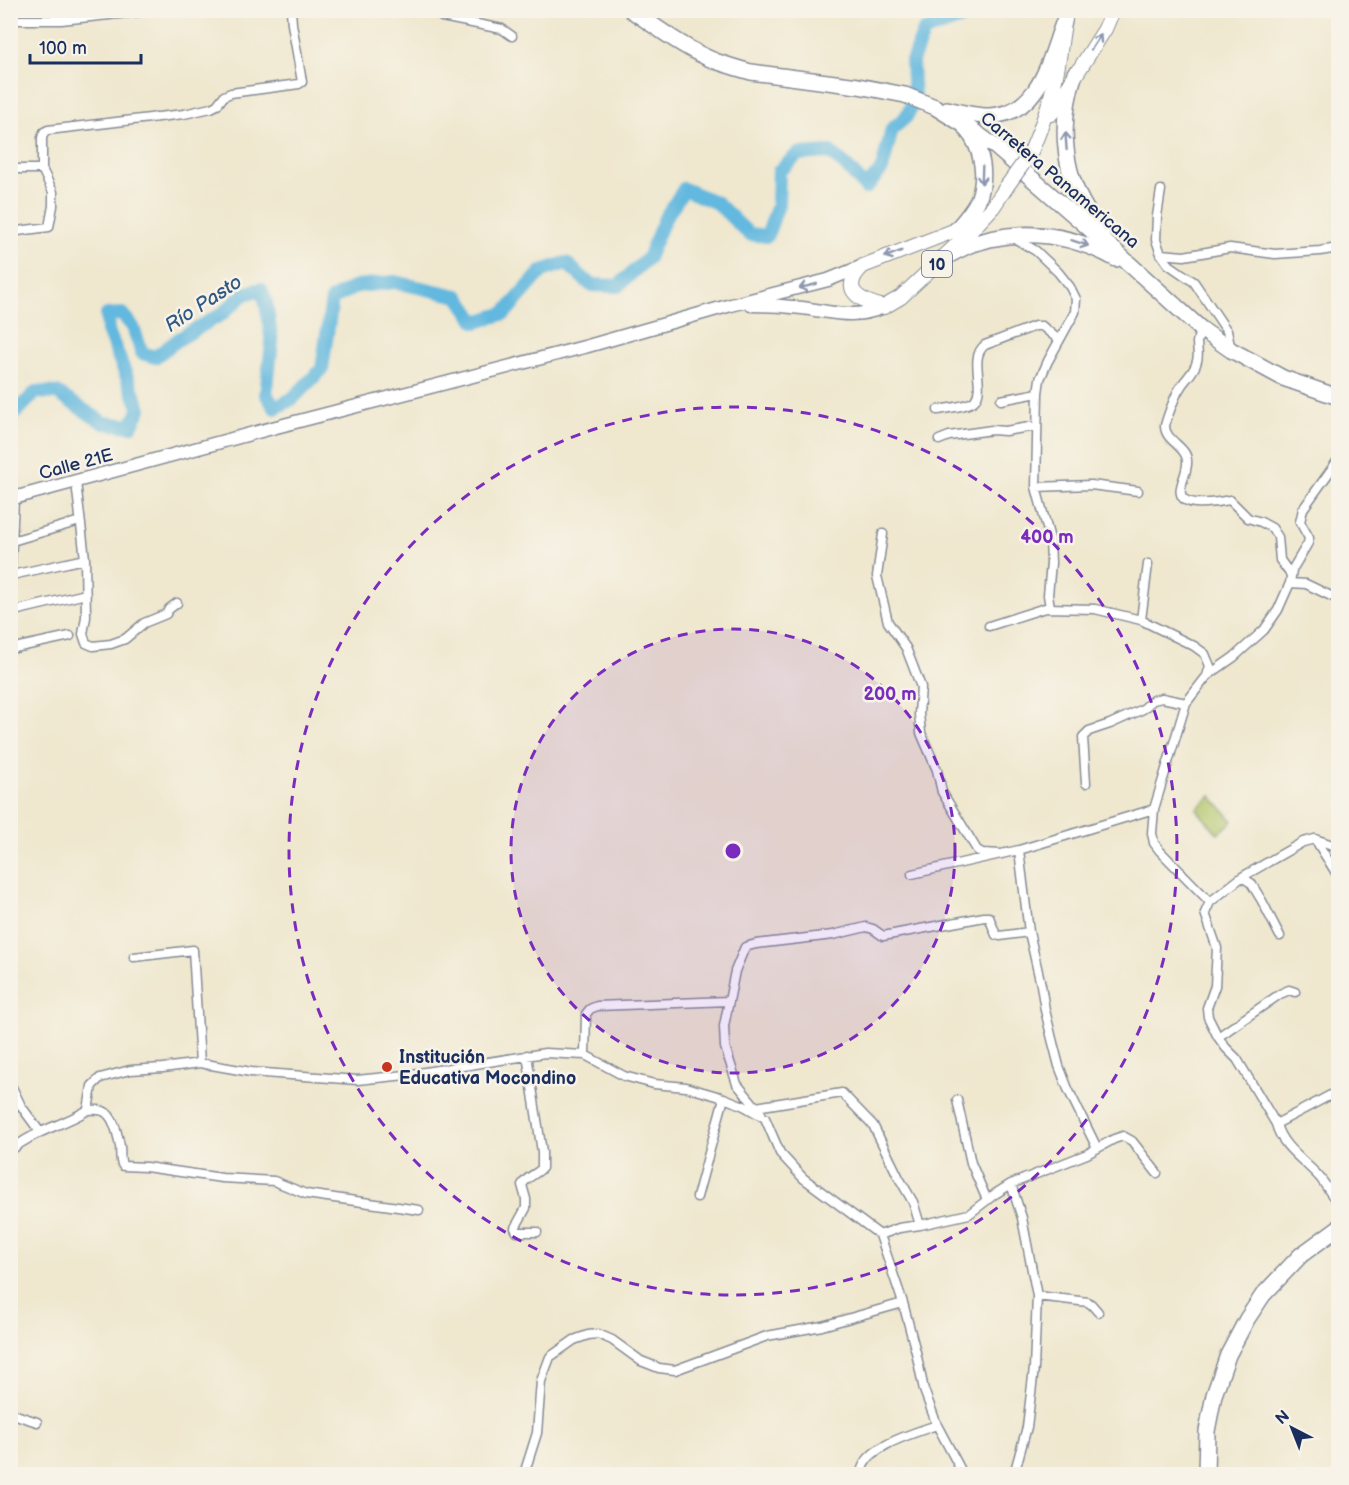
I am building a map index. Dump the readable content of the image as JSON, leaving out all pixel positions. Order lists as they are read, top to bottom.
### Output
{
  "streets": {
    "highway": ["Carretera Panamericana"],
    "main road": ["10", "Calle 21E"]
  },
  "crossings": [
    ["10", "Calle 21E"]
  ],
  "water": ["Río Pasto"],
  "places": ["Institución Educativa Mocondino"],
  "scale_bar": "100 m",
  "north": "top left",
  "rings": ["400 m", "200 m"]
}
